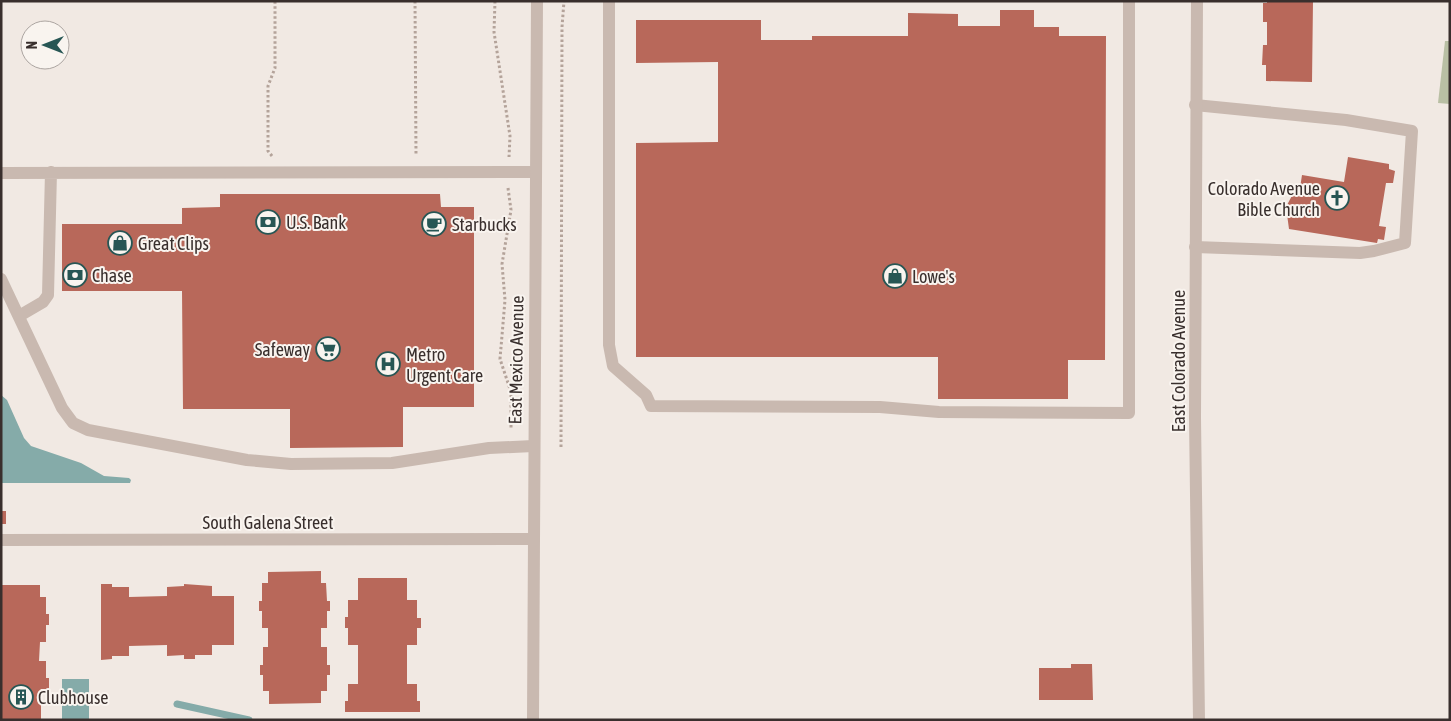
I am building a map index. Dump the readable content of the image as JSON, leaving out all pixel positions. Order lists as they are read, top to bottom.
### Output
{
  "streets": {
    "street": ["East Mexico Avenue", "East Colorado Avenue", "South Galena Street"]
  },
  "crossings": [
    ["East Mexico Avenue", "South Galena Street"]
  ],
  "places": {
    "church": ["Colorado Avenue Bible Church"],
    "bank": ["U.S. Bank", "Chase"],
    "cafe": ["Starbucks"],
    "shop": ["Great Clips", "Lowe's"],
    "supermarket": ["Safeway"],
    "hospital": ["Metro Urgent Care"],
    "building": ["Clubhouse"]
  },
  "north": "left"
}
